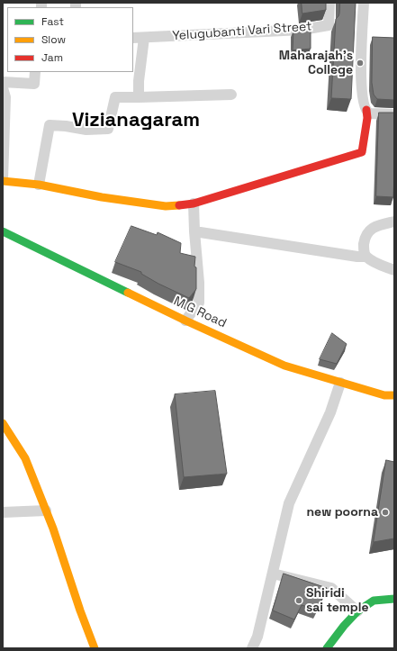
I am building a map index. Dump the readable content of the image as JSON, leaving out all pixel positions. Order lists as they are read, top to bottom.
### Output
{
  "streets": {
    "street": ["Yelugubanti Vari Street", "M G Road"]
  },
  "districts": ["Vizianagaram"],
  "places": ["Maharajah's College", "new poorna", "Shiridi sai temple"],
  "legend": ["Fast", "Slow", "Jam"]
}
